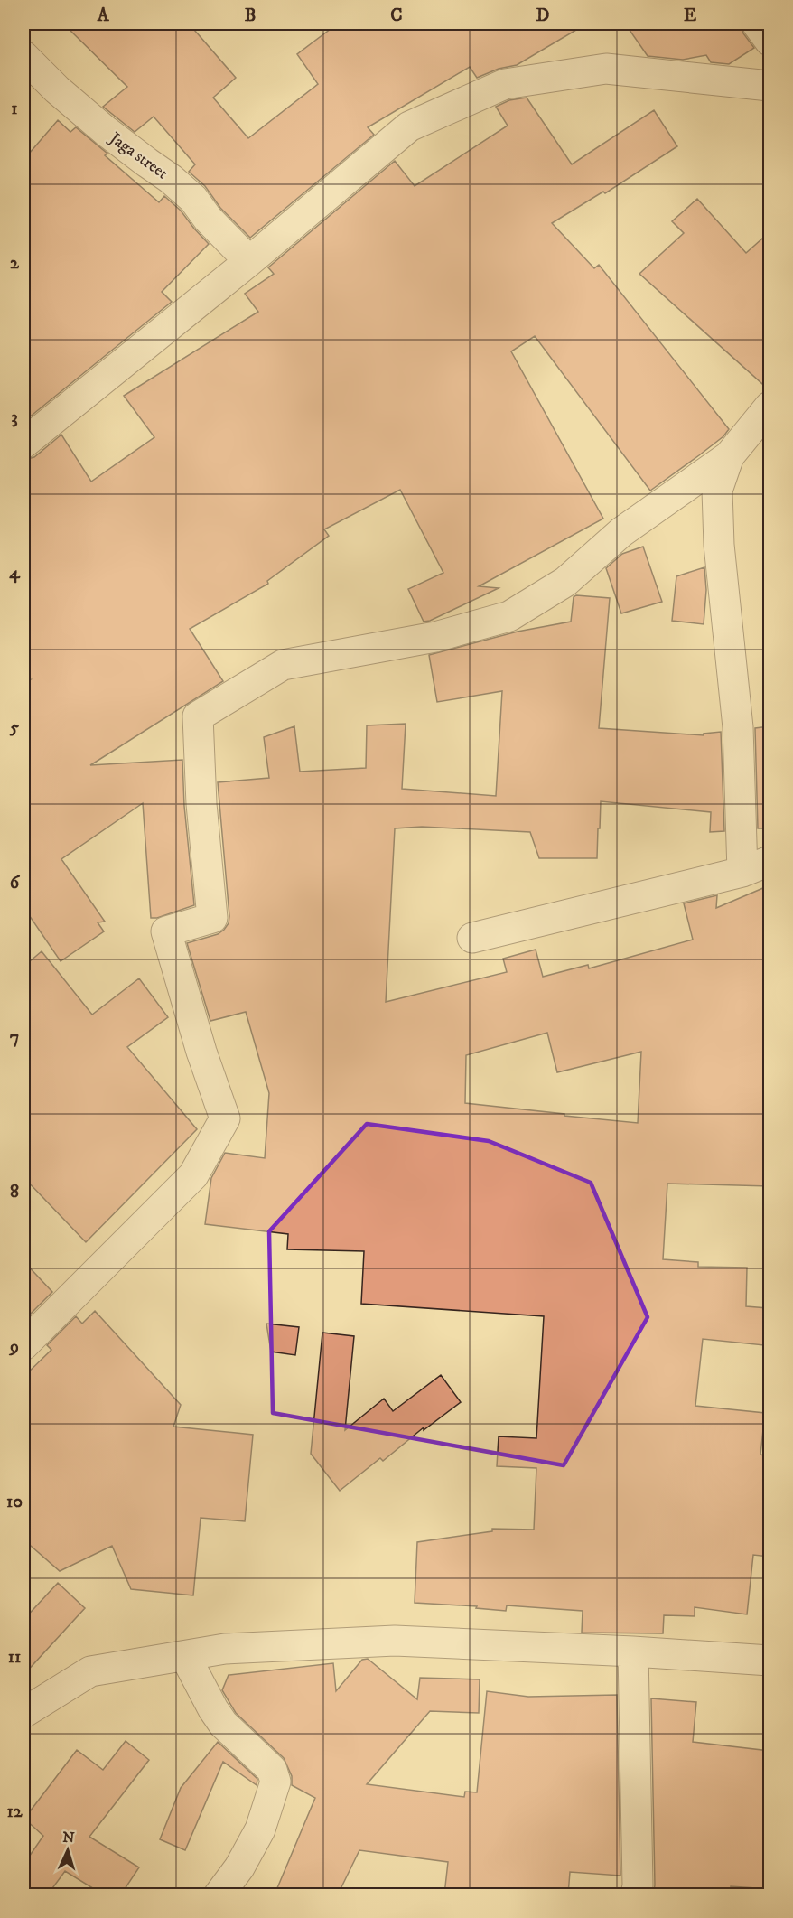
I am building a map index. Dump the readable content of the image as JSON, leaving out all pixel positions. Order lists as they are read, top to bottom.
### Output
{
  "streets": {
    "street": ["Jaga street"]
  },
  "north": "top",
  "grid": {
    "columns": [
      "A",
      "B",
      "C",
      "D",
      "E"
    ],
    "rows": [
      "1",
      "2",
      "3",
      "4",
      "5",
      "6",
      "7",
      "8",
      "9",
      "10",
      "11",
      "12"
    ]
  }
}
